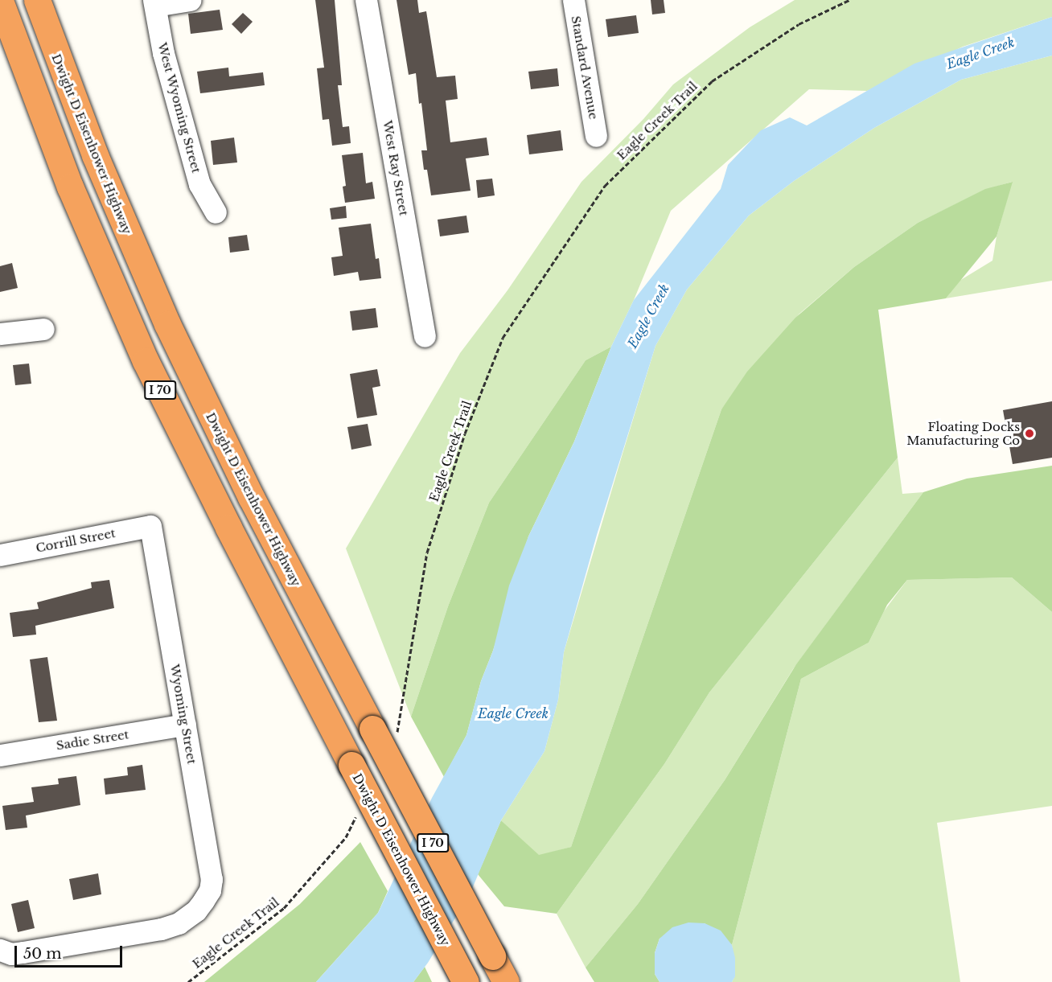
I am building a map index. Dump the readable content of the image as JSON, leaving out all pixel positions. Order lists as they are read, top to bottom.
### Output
{
  "streets": {
    "highway": ["Dwight D Eisenhower Highway", "I 70"],
    "street": [
      "Standard Avenue",
      "West Wyoming Street",
      "West Ray Street",
      "Corrill Street",
      "Wyoming Street",
      "Sadie Street"
    ],
    "path": ["Eagle Creek Trail"]
  },
  "crossings": [
    ["Eagle Creek Trail", "Dwight D Eisenhower Highway"],
    ["Corrill Street", "Wyoming Street"],
    ["Wyoming Street", "Sadie Street"]
  ],
  "water": ["Eagle Creek"],
  "places": ["Floating Docks Manufacturing Co"],
  "scale_bar": "50 m"
}
